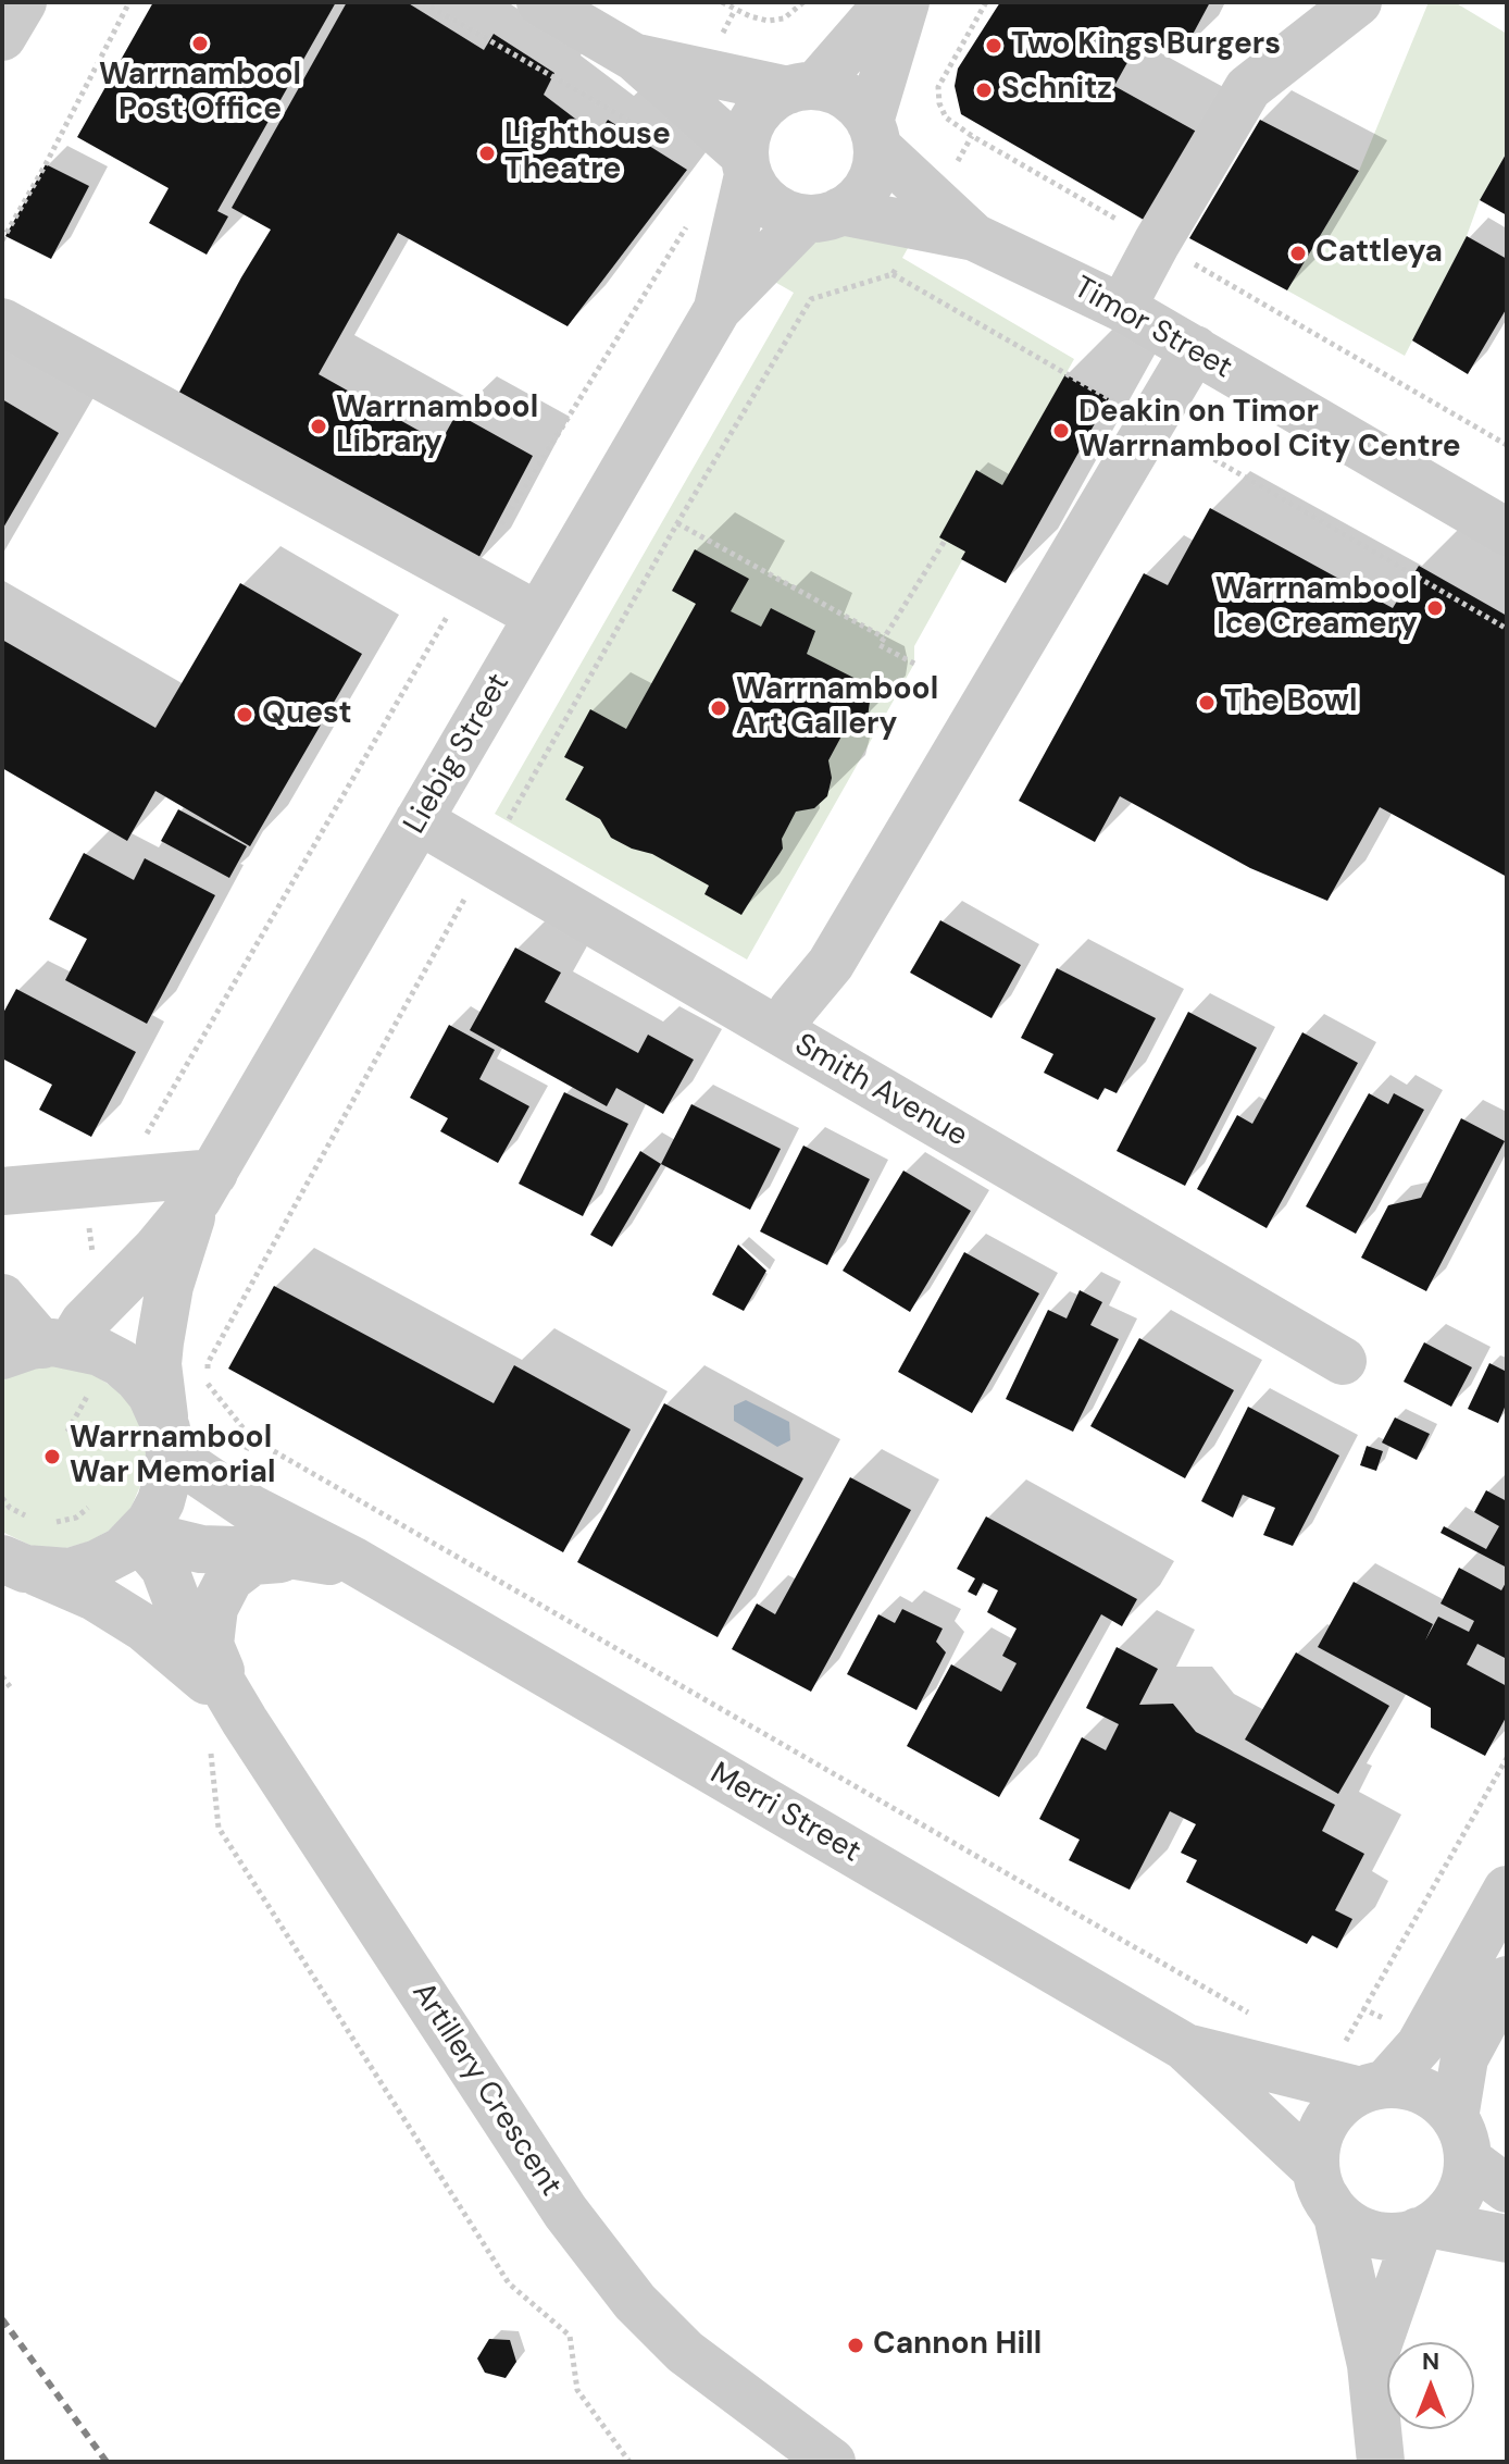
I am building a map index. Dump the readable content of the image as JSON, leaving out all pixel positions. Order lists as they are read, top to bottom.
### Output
{
  "streets": {
    "street": [
      "Timor Street",
      "Liebig Street",
      "Smith Avenue",
      "Merri Street",
      "Artillery Crescent"
    ]
  },
  "crossings": [
    ["Timor Street", "Liebig Street"],
    ["Liebig Street", "Smith Avenue"],
    ["Liebig Street", "Merri Street"],
    ["Merri Street", "Artillery Crescent"]
  ],
  "places": [
    "Warrnambool Post Office",
    "Two Kings Burgers",
    "Schnitz",
    "Lighthouse Theatre",
    "Cattleya",
    "Warrnambool Library",
    "Deakin on Timor Warrnambool City Centre",
    "Warrnambool Ice Creamery",
    "The Bowl",
    "Warrnambool Art Gallery",
    "Quest",
    "Warrnambool War Memorial",
    "Cannon Hill"
  ],
  "north": "top"
}
